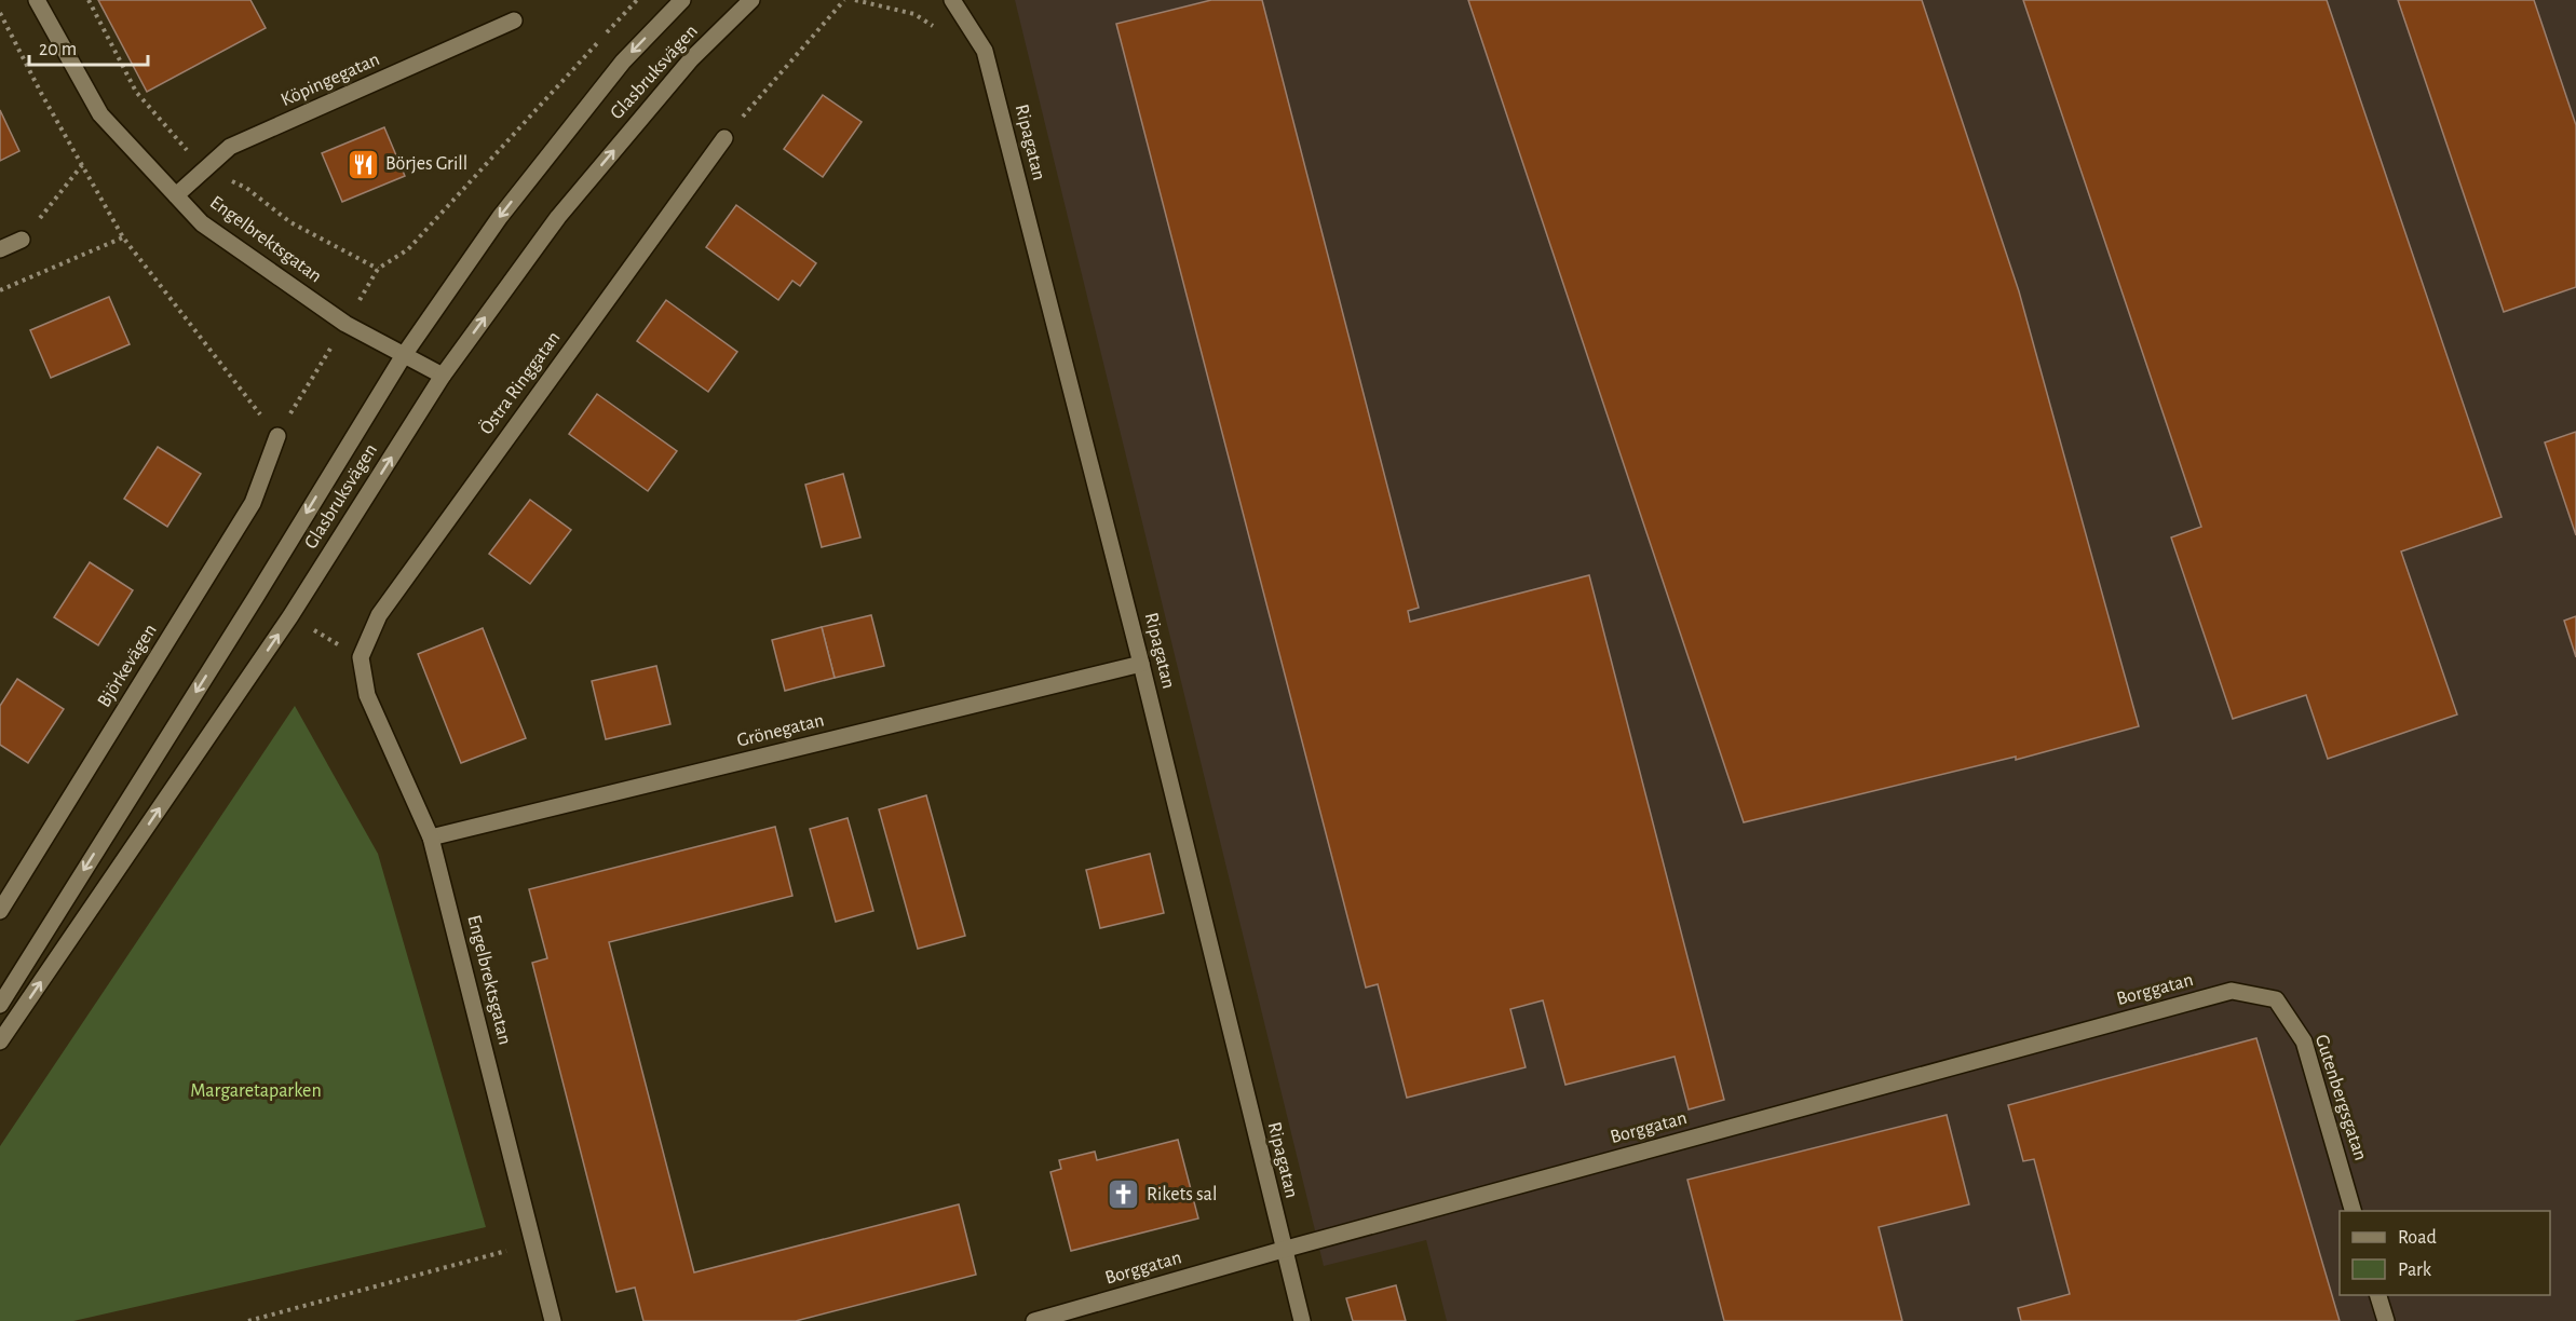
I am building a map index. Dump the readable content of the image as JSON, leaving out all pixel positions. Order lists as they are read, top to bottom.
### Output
{
  "streets": {
    "street": [
      "Glasbruksvägen",
      "Köpingegatan",
      "Ripagatan",
      "Engelbrektsgatan",
      "Östra Ringgatan",
      "Björkevägen",
      "Grönegatan",
      "Borggatan",
      "Gutenbergsgatan"
    ]
  },
  "crossings": [
    ["Glasbruksvägen", "Engelbrektsgatan"],
    ["Köpingegatan", "Engelbrektsgatan"],
    ["Ripagatan", "Grönegatan"],
    ["Ripagatan", "Borggatan"],
    ["Engelbrektsgatan", "Östra Ringgatan"],
    ["Engelbrektsgatan", "Grönegatan"],
    ["Borggatan", "Gutenbergsgatan"]
  ],
  "parks": ["Margaretaparken"],
  "places": {
    "restaurant": ["Börjes Grill"],
    "church": ["Rikets sal"]
  },
  "legend": ["Road", "Park"],
  "scale_bar": "20 m"
}
